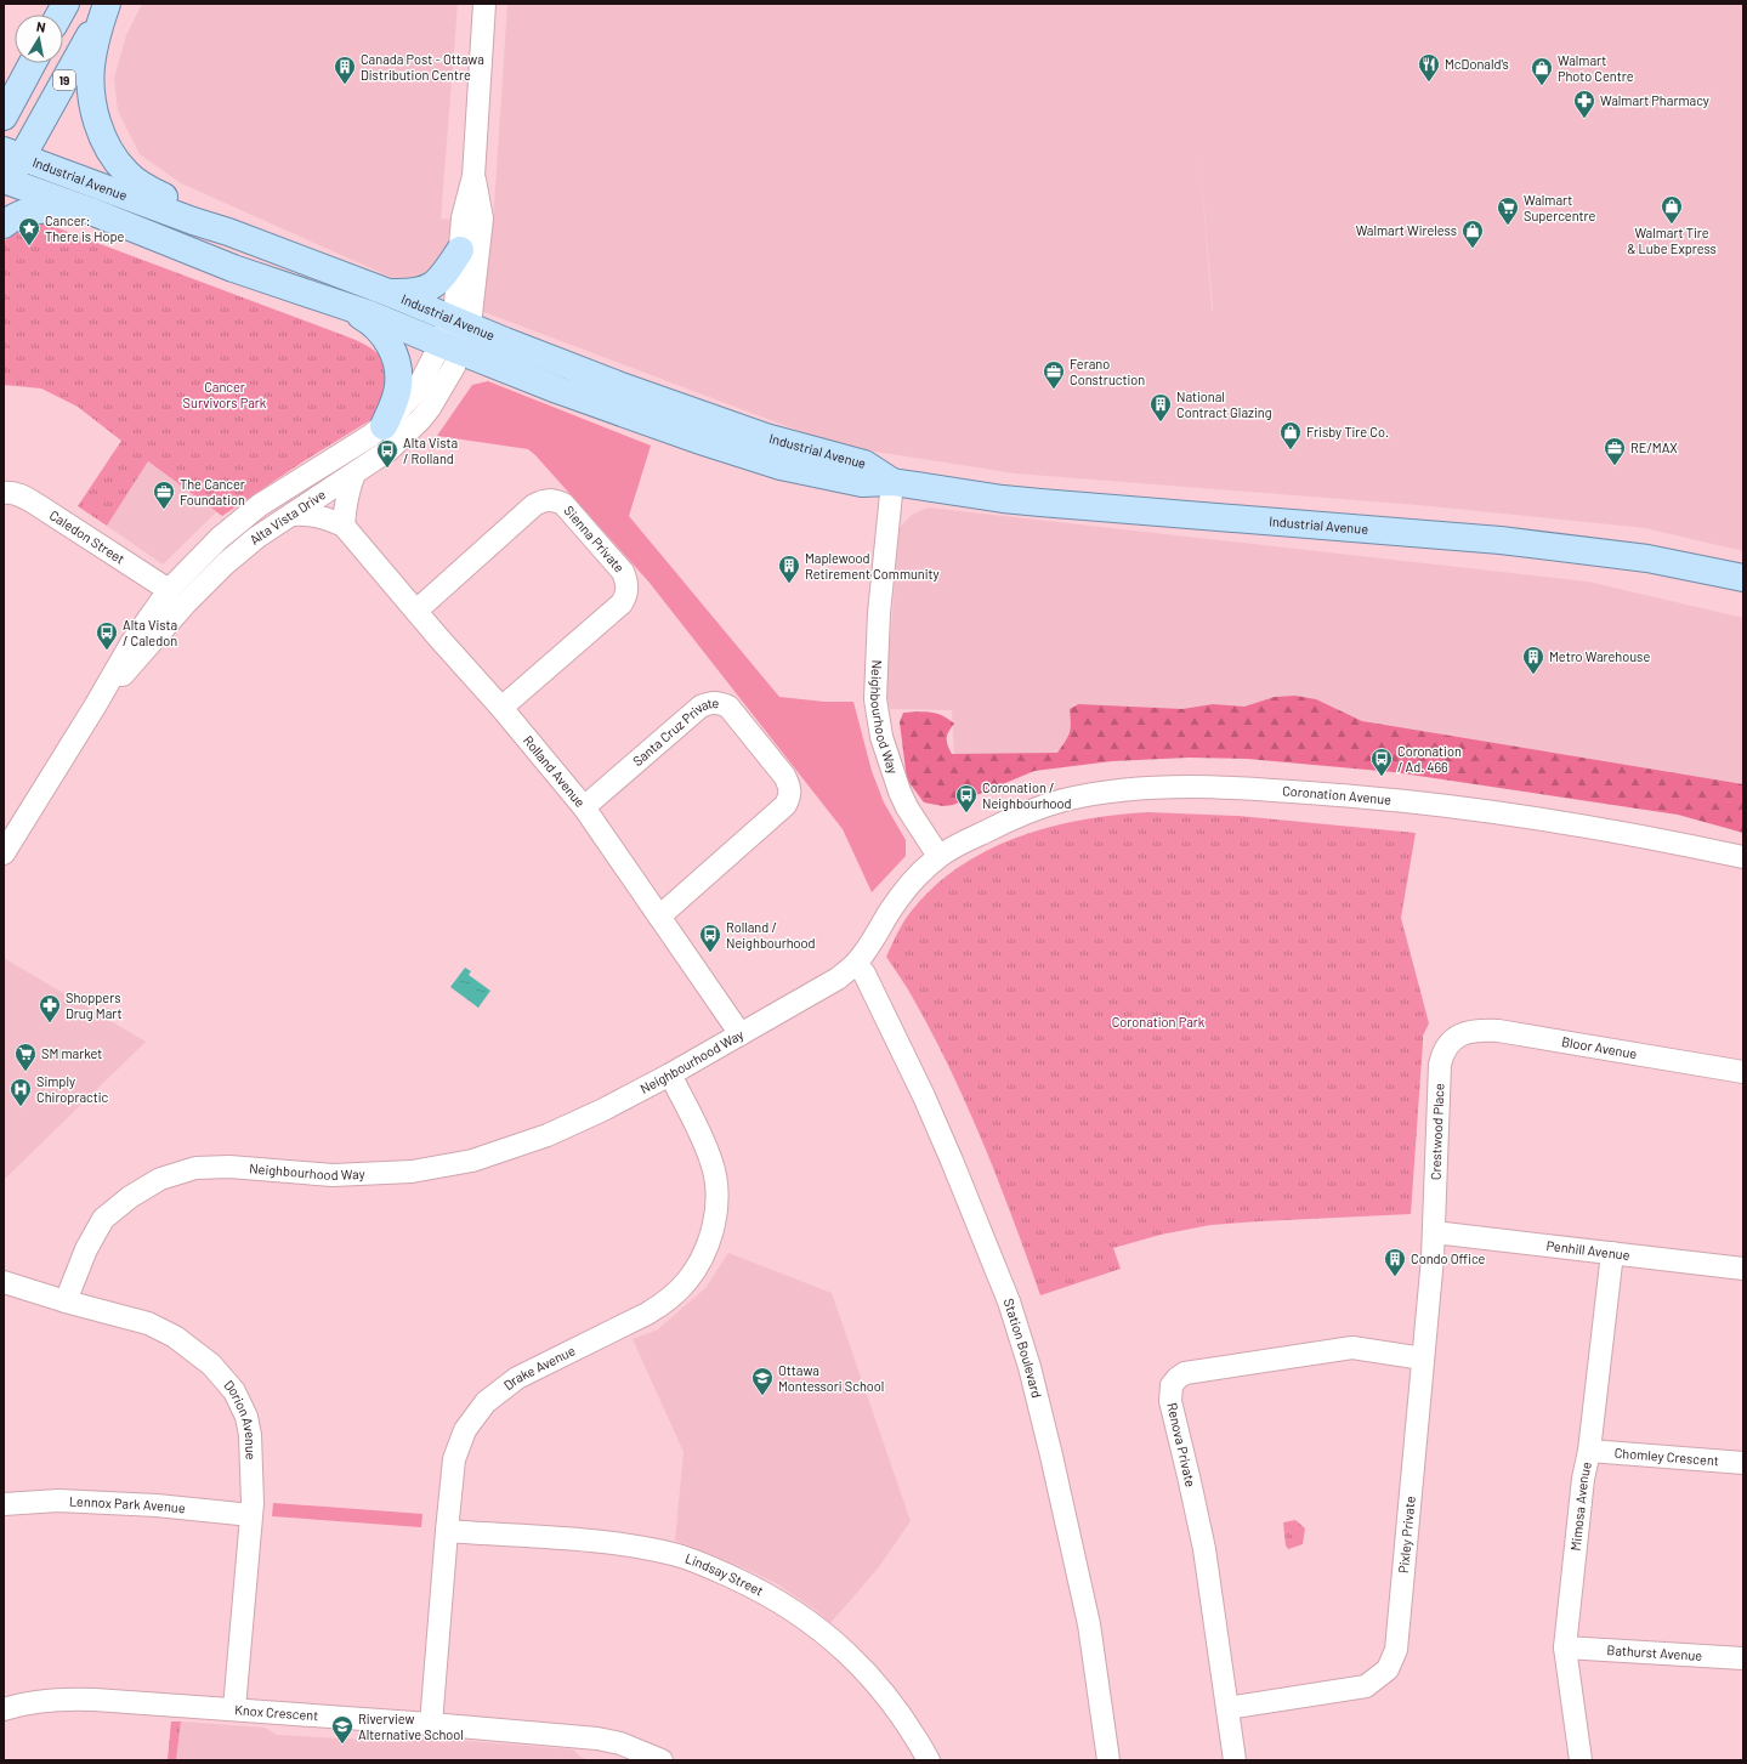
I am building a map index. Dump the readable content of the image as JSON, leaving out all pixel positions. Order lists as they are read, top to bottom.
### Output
{
  "streets": {
    "main road": ["19", "Industrial Avenue"],
    "street": [
      "Alta Vista Drive",
      "Caledon Street",
      "Sienna Private",
      "Neighbourhood Way",
      "Santa Cruz Private",
      "Rolland Avenue",
      "Coronation Avenue",
      "Bloor Avenue",
      "Crestwood Place",
      "Penhill Avenue",
      "Station Boulevard",
      "Drake Avenue",
      "Dorion Avenue",
      "Renova Private",
      "Chomley Crescent",
      "Lennox Park Avenue",
      "Mimosa Avenue",
      "Pixley Private",
      "Lindsay Street",
      "Bathurst Avenue",
      "Knox Crescent"
    ]
  },
  "crossings": [
    ["19", "Industrial Avenue"],
    ["Industrial Avenue", "Alta Vista Drive"],
    ["Industrial Avenue", "Neighbourhood Way"],
    ["Alta Vista Drive", "Caledon Street"],
    ["Alta Vista Drive", "Rolland Avenue"],
    ["Sienna Private", "Rolland Avenue"],
    ["Neighbourhood Way", "Rolland Avenue"],
    ["Neighbourhood Way", "Coronation Avenue"],
    ["Neighbourhood Way", "Station Boulevard"],
    ["Neighbourhood Way", "Drake Avenue"],
    ["Neighbourhood Way", "Dorion Avenue"],
    ["Santa Cruz Private", "Rolland Avenue"],
    ["Bloor Avenue", "Crestwood Place"],
    ["Crestwood Place", "Penhill Avenue"],
    ["Crestwood Place", "Pixley Private"],
    ["Penhill Avenue", "Mimosa Avenue"],
    ["Penhill Avenue", "Pixley Private"],
    ["Drake Avenue", "Lindsay Street"],
    ["Drake Avenue", "Knox Crescent"],
    ["Dorion Avenue", "Lennox Park Avenue"],
    ["Dorion Avenue", "Knox Crescent"],
    ["Renova Private", "Pixley Private"],
    ["Chomley Crescent", "Mimosa Avenue"],
    ["Mimosa Avenue", "Bathurst Avenue"]
  ],
  "parks": ["Cancer Survivors Park", "Coronation Park"],
  "places": {
    "restaurant": ["McDonald's"],
    "building": [
      "Canada Post - Ottawa Distribution Centre",
      "National Contract Glazing",
      "Maplewood Retirement Community",
      "Metro Warehouse",
      "Condo Office"
    ],
    "shop": [
      "Walmart Photo Centre",
      "Walmart Tire & Lube Express",
      "Walmart Wireless",
      "Frisby Tire Co."
    ],
    "pharmacy": ["Walmart Pharmacy", "Shoppers Drug Mart"],
    "supermarket": ["Walmart Supercentre", "SM market"],
    "place": ["Cancer: There is Hope"],
    "office": ["Ferano Construction", "RE/MAX", "The Cancer Foundation"],
    "bus stop": [
      "Alta Vista / Rolland",
      "Alta Vista / Caledon",
      "Coronation / Ad. 466",
      "Coronation / Neighbourhood",
      "Rolland / Neighbourhood"
    ],
    "hospital": ["Simply Chiropractic"],
    "school or university": ["Ottawa Montessori School", "Riverview Alternative School"]
  },
  "north": "top"
}
